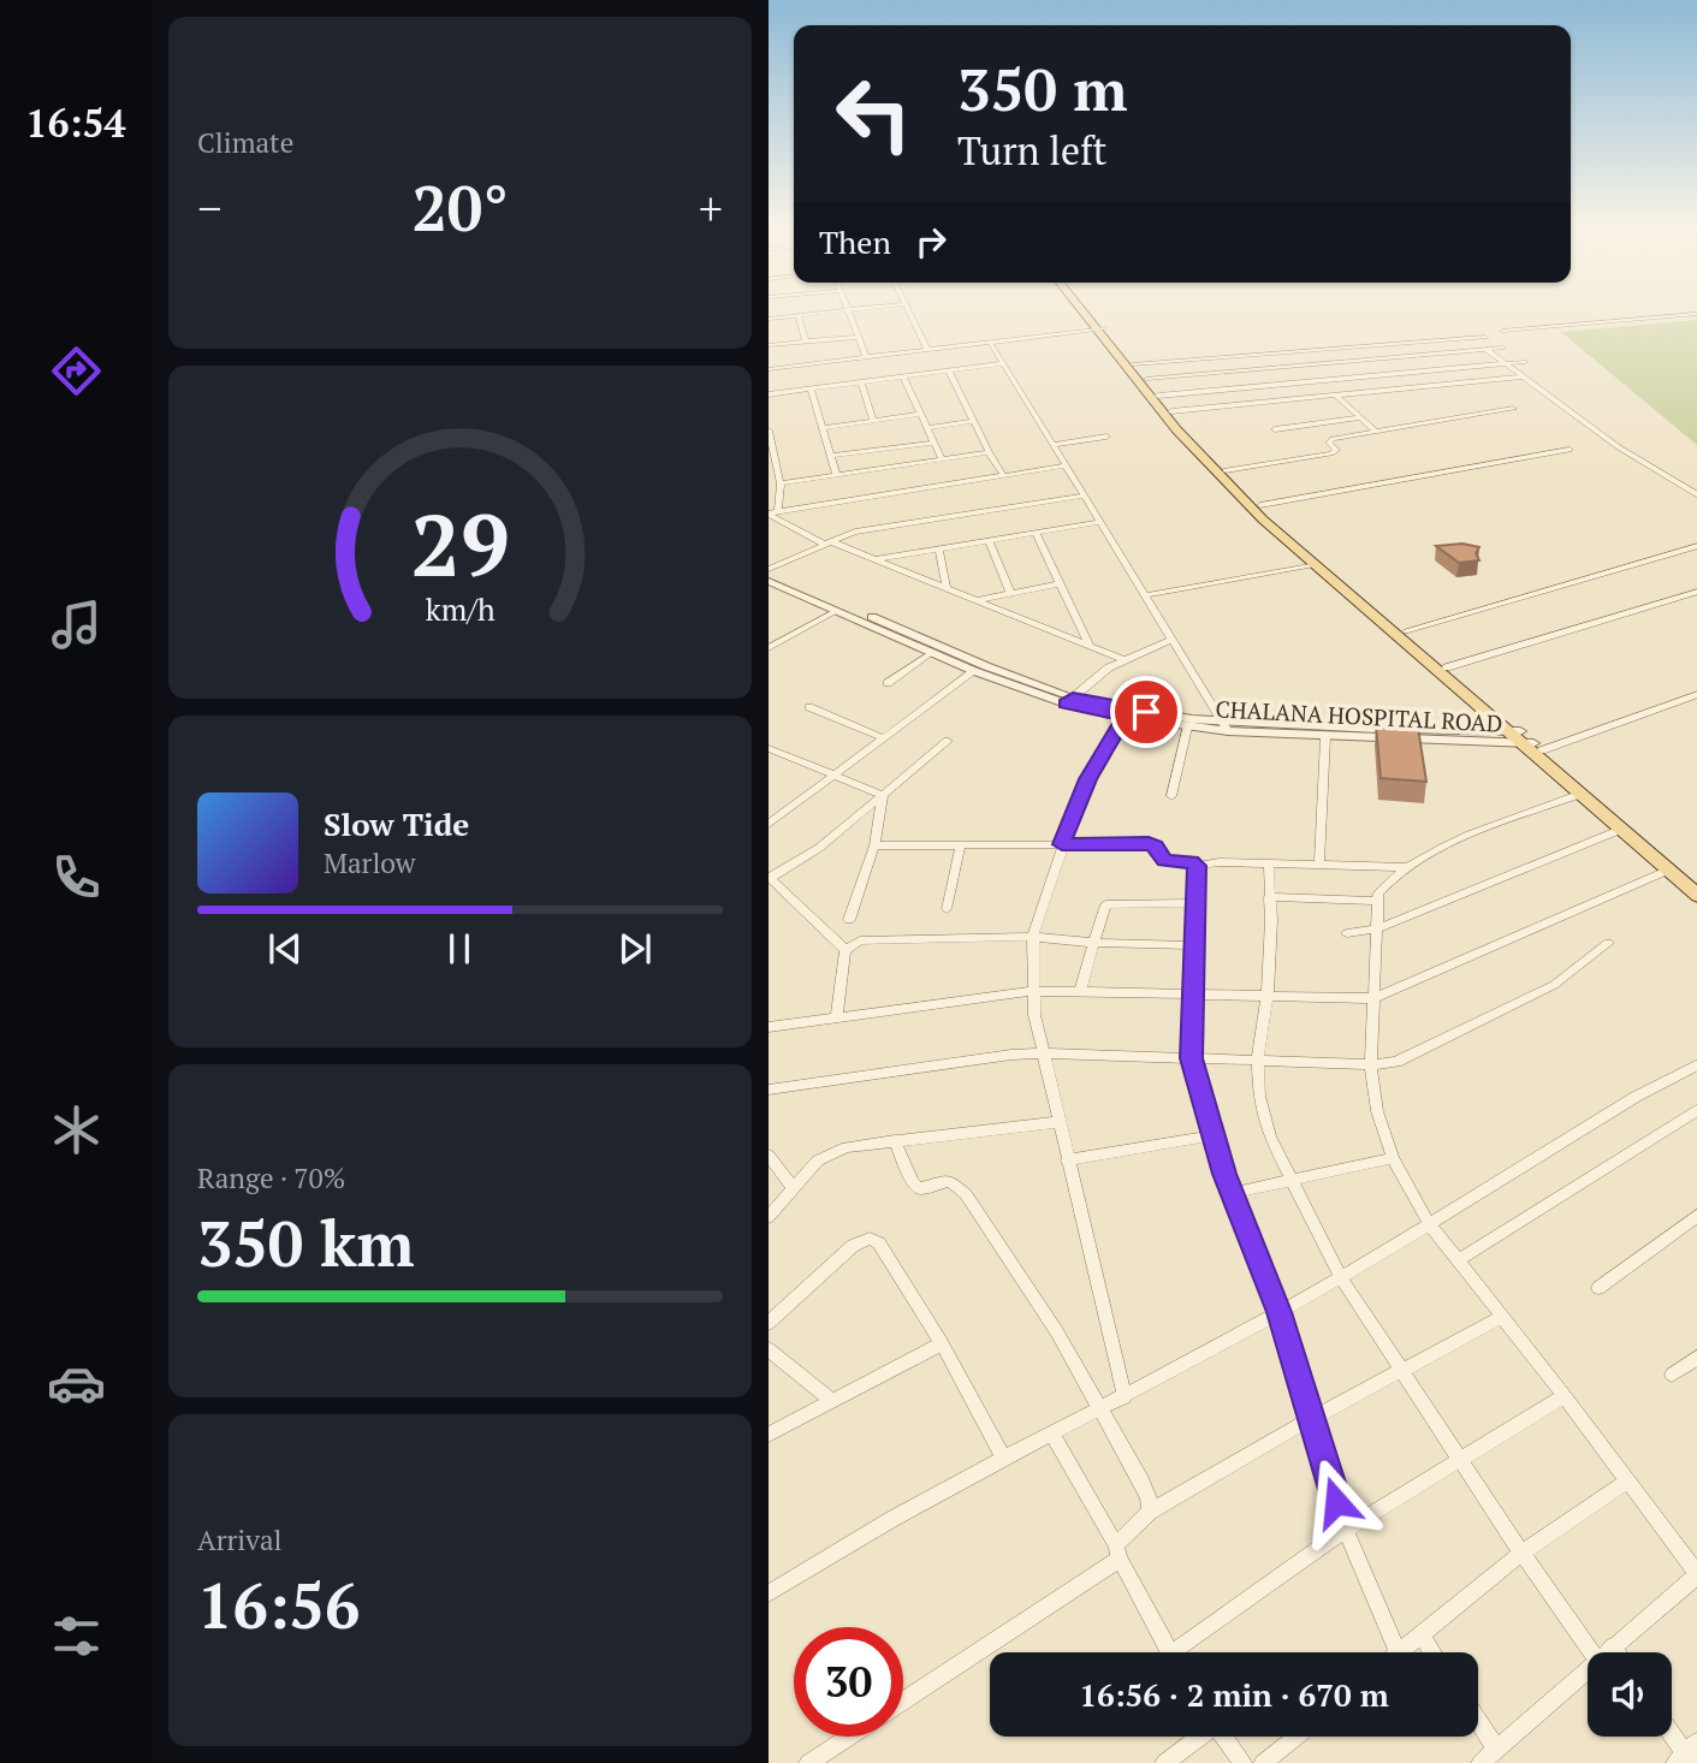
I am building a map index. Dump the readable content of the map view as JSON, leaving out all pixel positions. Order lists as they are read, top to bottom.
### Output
{
  "streets": {
    "street": ["CHALANA HOSPITAL ROAD"]
  },
  "page": {
    "tabs": "16:54",
    "tile": [
      "Climate",
      ["Range · 70%", "350 km"],
      ["Arrival", "16:56"]
    ],
    "turn": ["350 m", "Turn left"],
    "heat": ["−", "20°", "+"],
    "then": "Then",
    "song": ["Slow Tide", "Marlow"],
    "limit": "30",
    "trip": "16:56 · 2 min · 670 m",
    "gauge": ["29", "km/h"]
  }
}
